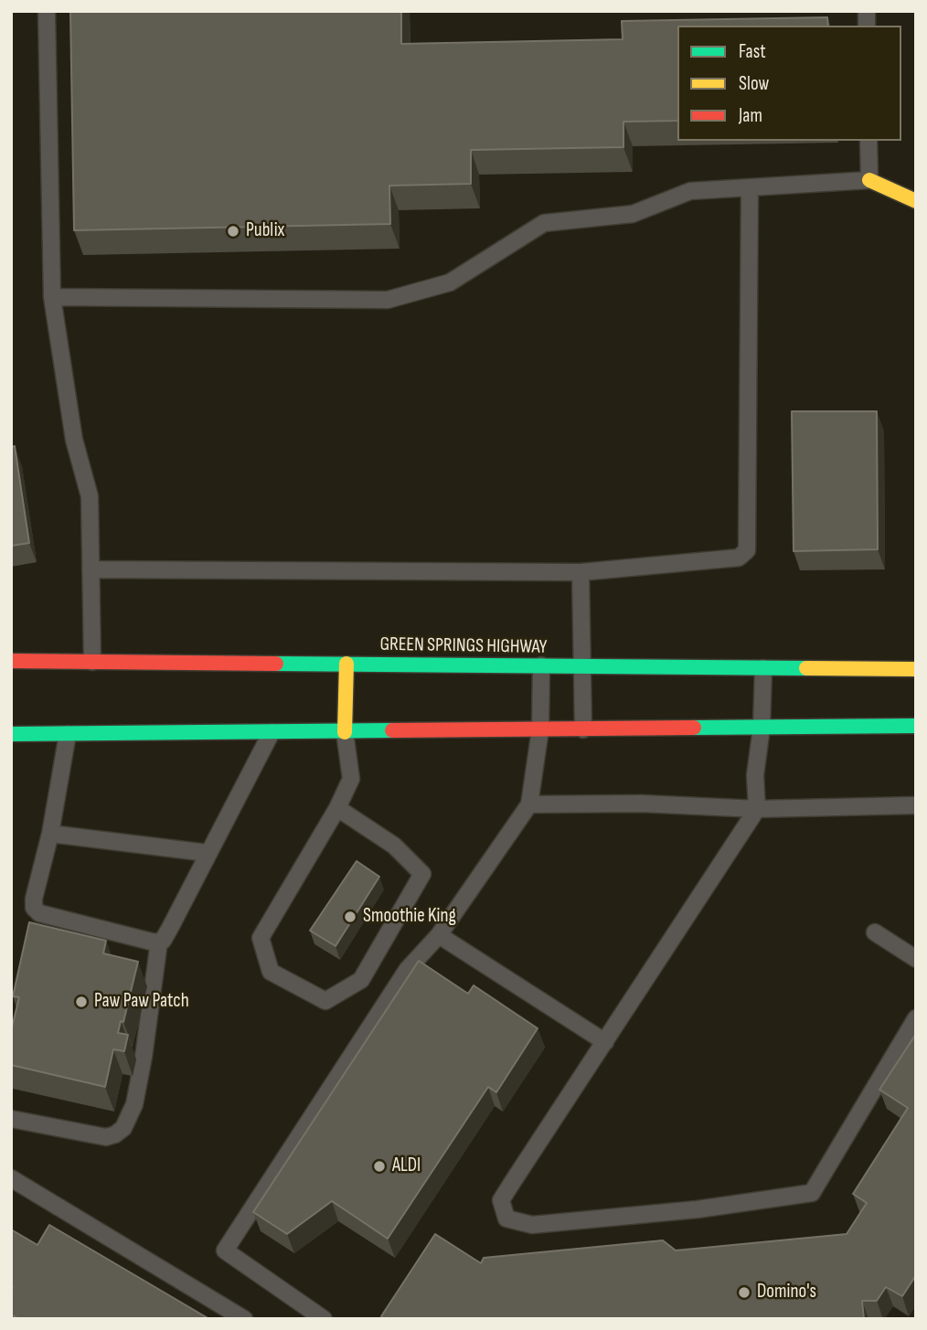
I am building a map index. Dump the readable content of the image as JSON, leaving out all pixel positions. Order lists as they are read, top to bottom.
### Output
{
  "streets": {
    "main road": ["GREEN SPRINGS HIGHWAY"]
  },
  "places": [
    "Publix",
    "Smoothie King",
    "Paw Paw Patch",
    "ALDI",
    "Domino's"
  ],
  "legend": ["Fast", "Slow", "Jam"]
}
